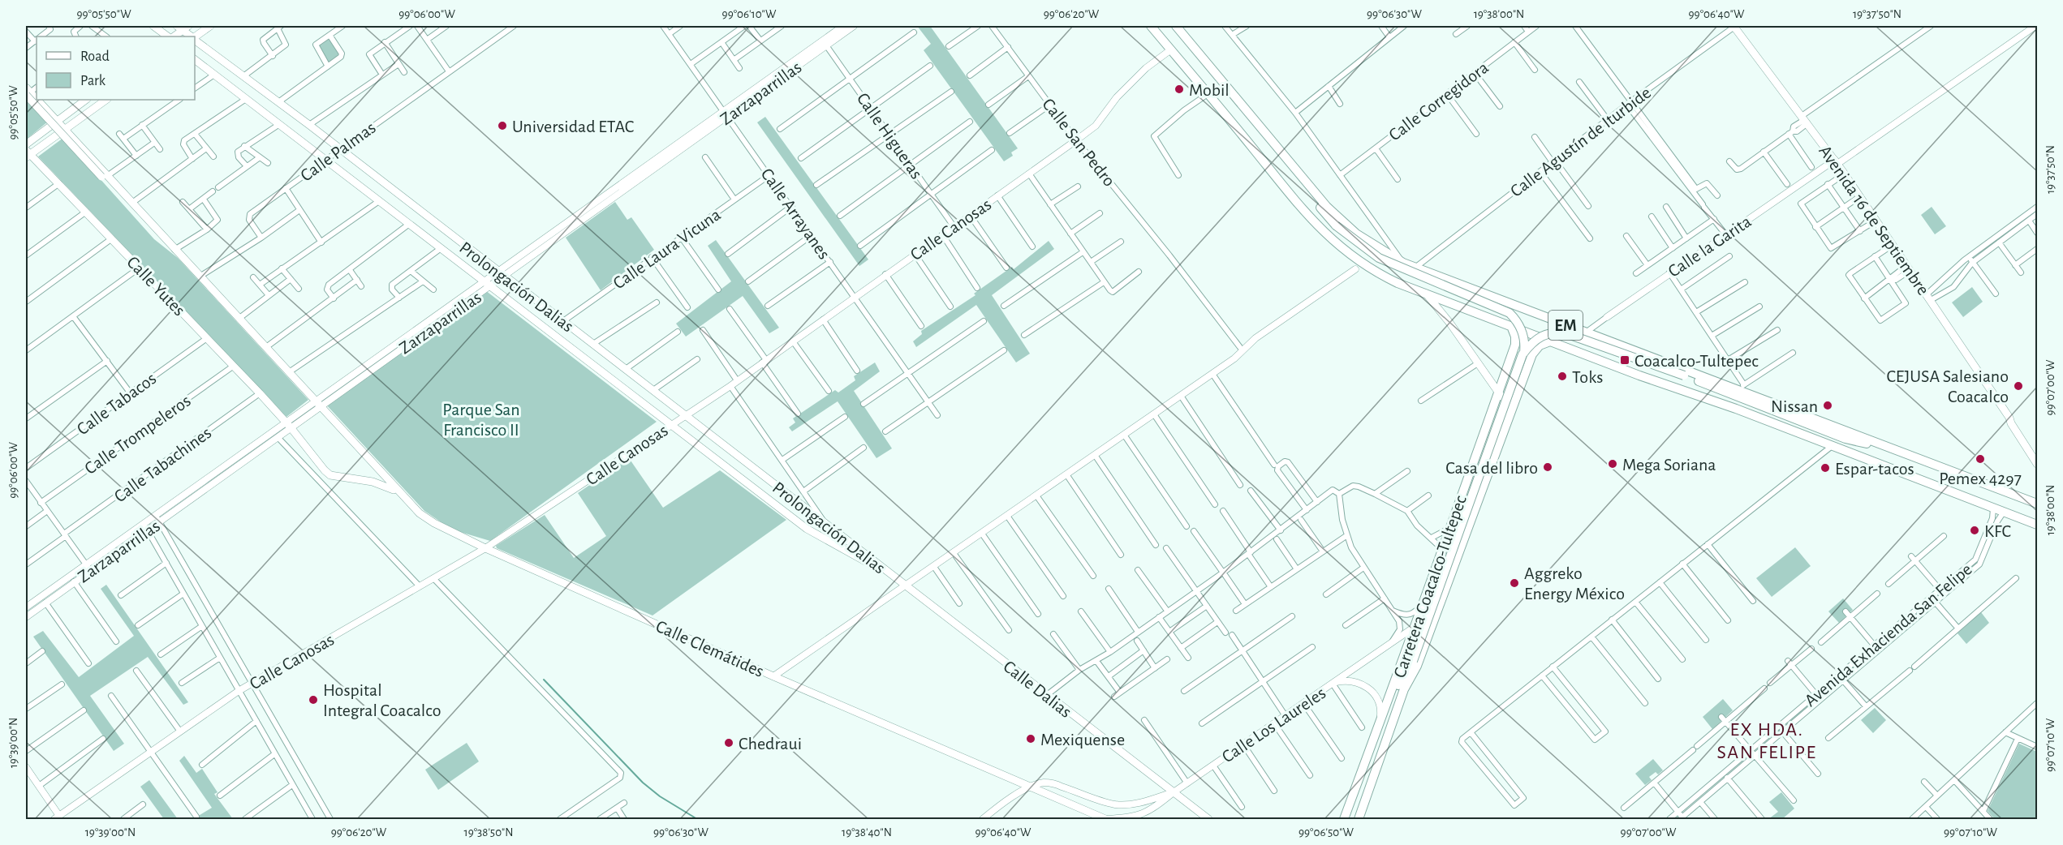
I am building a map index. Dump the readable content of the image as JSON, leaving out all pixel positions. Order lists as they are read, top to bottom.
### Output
{
  "streets": {
    "main road": [
      "Avenida 16 de Septiembre",
      "Calle Yutes",
      "Prolongación Dalias",
      "EM",
      "Carretera Coacalco-Tultepec",
      "Calle Clemátides",
      "Calle Dalias"
    ],
    "street": [
      "Zarzaparrillas",
      "Calle Corregidora",
      "Calle Higueras",
      "Calle Agustín de Iturbide",
      "Calle San Pedro",
      "Calle Palmas",
      "Calle Arrayanes",
      "Calle Canosas",
      "Calle la Garita",
      "Calle Laura Vicuna",
      "Calle Tabacos",
      "Calle Trompeleros",
      "Calle Tabachines",
      "Avenida Exhacienda San Felipe",
      "Calle Los Laureles"
    ]
  },
  "crossings": [
    ["Zarzaparrillas", "Calle Higueras"],
    ["Zarzaparrillas", "Calle Arrayanes"],
    ["Zarzaparrillas", "Calle Yutes"],
    ["Zarzaparrillas", "Prolongación Dalias"],
    ["Zarzaparrillas", "Calle Clemátides"],
    ["Calle Higueras", "Calle Canosas"],
    ["Calle Agustín de Iturbide", "Avenida 16 de Septiembre"],
    ["Calle Agustín de Iturbide", "EM"],
    ["Calle San Pedro", "Calle Canosas"],
    ["Calle Palmas", "Prolongación Dalias"],
    ["Calle Arrayanes", "Calle Canosas"],
    ["Calle Arrayanes", "Calle Laura Vicuna"],
    ["Avenida 16 de Septiembre", "Calle la Garita"],
    ["Calle Canosas", "Prolongación Dalias"],
    ["Calle Canosas", "EM"],
    ["Calle Canosas", "Calle Clemátides"],
    ["Calle la Garita", "EM"],
    ["Calle Laura Vicuna", "Prolongación Dalias"],
    ["Calle Yutes", "Calle Tabacos"],
    ["Calle Yutes", "Calle Trompeleros"],
    ["Calle Yutes", "Calle Tabachines"],
    ["Calle Yutes", "Calle Clemátides"],
    ["Prolongación Dalias", "Calle Dalias"],
    ["EM", "Carretera Coacalco-Tultepec"],
    ["EM", "Avenida Exhacienda San Felipe"],
    ["Carretera Coacalco-Tultepec", "Calle Los Laureles"],
    ["Calle Dalias", "Calle Los Laureles"]
  ],
  "districts": ["EX HDA. SAN FELIPE"],
  "parks": ["Parque San Francisco II"],
  "places": {
    "other": [
      "Mobil",
      "Universidad ETAC",
      "Toks",
      "CEJUSA Salesiano Coacalco",
      "Nissan",
      "Pemex 4297",
      "Mega Soriana",
      "Casa del libro",
      "Espar-tacos",
      "KFC",
      "Aggreko Energy México",
      "Hospital Integral Coacalco",
      "Mexiquense",
      "Chedraui"
    ],
    "transit": ["Coacalco-Tultepec"]
  },
  "legend": ["Road", "Park"],
  "coordinates": [
    "99°05'50\"W",
    "99°06'00\"W",
    "99°06'10\"W",
    "99°06'20\"W",
    "99°06'30\"W",
    "19°38'00\"N",
    "99°06'40\"W",
    "19°37'50\"N",
    "99°07'00\"W",
    "19°39'00\"N",
    "99°07'10\"W",
    "19°38'50\"N",
    "19°38'40\"N",
    "99°06'50\"W"
  ]
}
